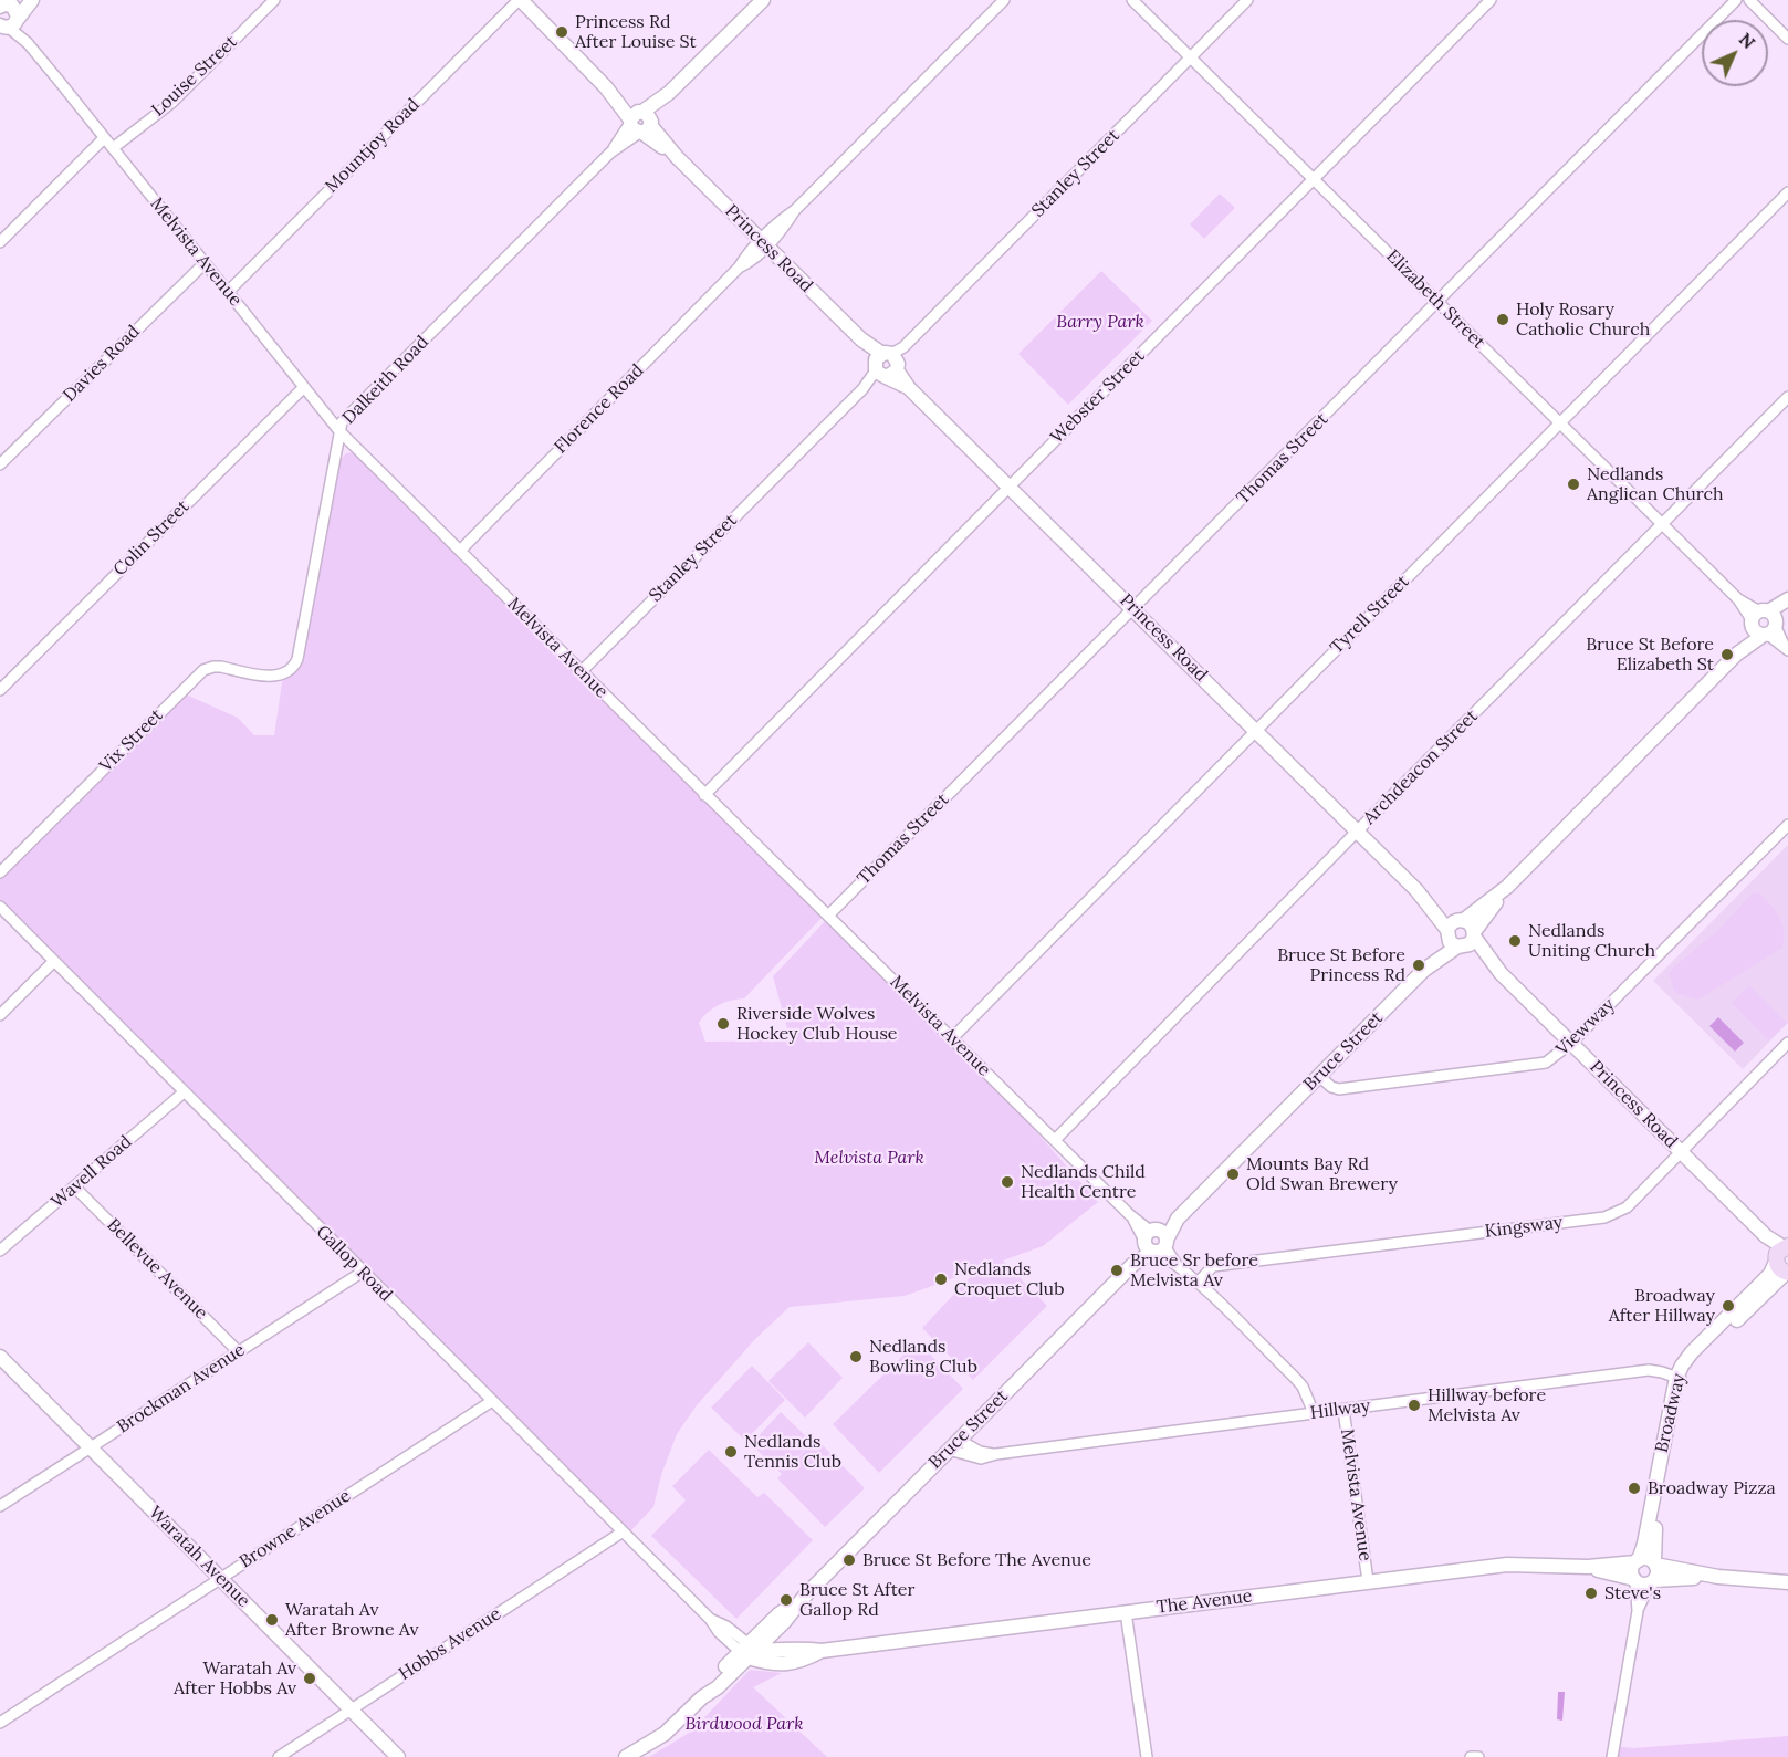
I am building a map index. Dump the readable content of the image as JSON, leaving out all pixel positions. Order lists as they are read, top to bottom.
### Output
{
  "streets": {
    "street": [
      "Louise Street",
      "Mountjoy Road",
      "Stanley Street",
      "Princess Road",
      "Melvista Avenue",
      "Elizabeth Street",
      "Davies Road",
      "Dalkeith Road",
      "Webster Street",
      "Florence Road",
      "Thomas Street",
      "Colin Street",
      "Tyrell Street",
      "Vix Street",
      "Archdeacon Street",
      "Viewway",
      "Bruce Street",
      "Wavell Road",
      "Kingsway",
      "Gallop Road",
      "Bellevue Avenue",
      "Brockman Avenue",
      "Hillway",
      "Broadway",
      "Browne Avenue",
      "Waratah Avenue",
      "The Avenue",
      "Hobbs Avenue"
    ]
  },
  "crossings": [
    ["Louise Street", "Melvista Avenue"],
    ["Mountjoy Road", "Princess Road"],
    ["Mountjoy Road", "Melvista Avenue"],
    ["Stanley Street", "Princess Road"],
    ["Stanley Street", "Melvista Avenue"],
    ["Stanley Street", "Elizabeth Street"],
    ["Princess Road", "Dalkeith Road"],
    ["Princess Road", "Webster Street"],
    ["Princess Road", "Florence Road"],
    ["Princess Road", "Thomas Street"],
    ["Princess Road", "Tyrell Street"],
    ["Princess Road", "Archdeacon Street"],
    ["Princess Road", "Viewway"],
    ["Princess Road", "Bruce Street"],
    ["Princess Road", "Kingsway"],
    ["Princess Road", "Broadway"],
    ["Melvista Avenue", "Davies Road"],
    ["Melvista Avenue", "Dalkeith Road"],
    ["Melvista Avenue", "Webster Street"],
    ["Melvista Avenue", "Florence Road"],
    ["Melvista Avenue", "Thomas Street"],
    ["Melvista Avenue", "Colin Street"],
    ["Melvista Avenue", "Tyrell Street"],
    ["Melvista Avenue", "Archdeacon Street"],
    ["Melvista Avenue", "Bruce Street"],
    ["Melvista Avenue", "Kingsway"],
    ["Melvista Avenue", "Hillway"],
    ["Melvista Avenue", "The Avenue"],
    ["Elizabeth Street", "Webster Street"],
    ["Elizabeth Street", "Thomas Street"],
    ["Elizabeth Street", "Tyrell Street"],
    ["Elizabeth Street", "Archdeacon Street"],
    ["Elizabeth Street", "Bruce Street"],
    ["Dalkeith Road", "Vix Street"],
    ["Viewway", "Bruce Street"],
    ["Bruce Street", "Gallop Road"],
    ["Bruce Street", "Hillway"],
    ["Bruce Street", "The Avenue"],
    ["Wavell Road", "Gallop Road"],
    ["Wavell Road", "Bellevue Avenue"],
    ["Gallop Road", "Brockman Avenue"],
    ["Gallop Road", "Browne Avenue"],
    ["Gallop Road", "The Avenue"],
    ["Gallop Road", "Hobbs Avenue"],
    ["Bellevue Avenue", "Brockman Avenue"],
    ["Brockman Avenue", "Waratah Avenue"],
    ["Hillway", "Broadway"],
    ["Broadway", "The Avenue"],
    ["Browne Avenue", "Waratah Avenue"],
    ["Waratah Avenue", "Hobbs Avenue"]
  ],
  "parks": ["Barry Park", "Melvista Park", "Birdwood Park"],
  "places": [
    "Princess Rd After Louise St",
    "Holy Rosary Catholic Church",
    "Nedlands Anglican Church",
    "Bruce St Before Elizabeth St",
    "Nedlands Uniting Church",
    "Bruce St Before Princess Rd",
    "Riverside Wolves Hockey Club House",
    "Mounts Bay Rd Old Swan Brewery",
    "Nedlands Child Health Centre",
    "Bruce Sr before Melvista Av",
    "Nedlands Croquet Club",
    "Broadway After Hillway",
    "Nedlands Bowling Club",
    "Hillway before Melvista Av",
    "Nedlands Tennis Club",
    "Broadway Pizza",
    "Bruce St Before The Avenue",
    "Steve's",
    "Bruce St After Gallop Rd",
    "Waratah Av After Browne Av",
    "Waratah Av After Hobbs Av"
  ],
  "north": "top right"
}
